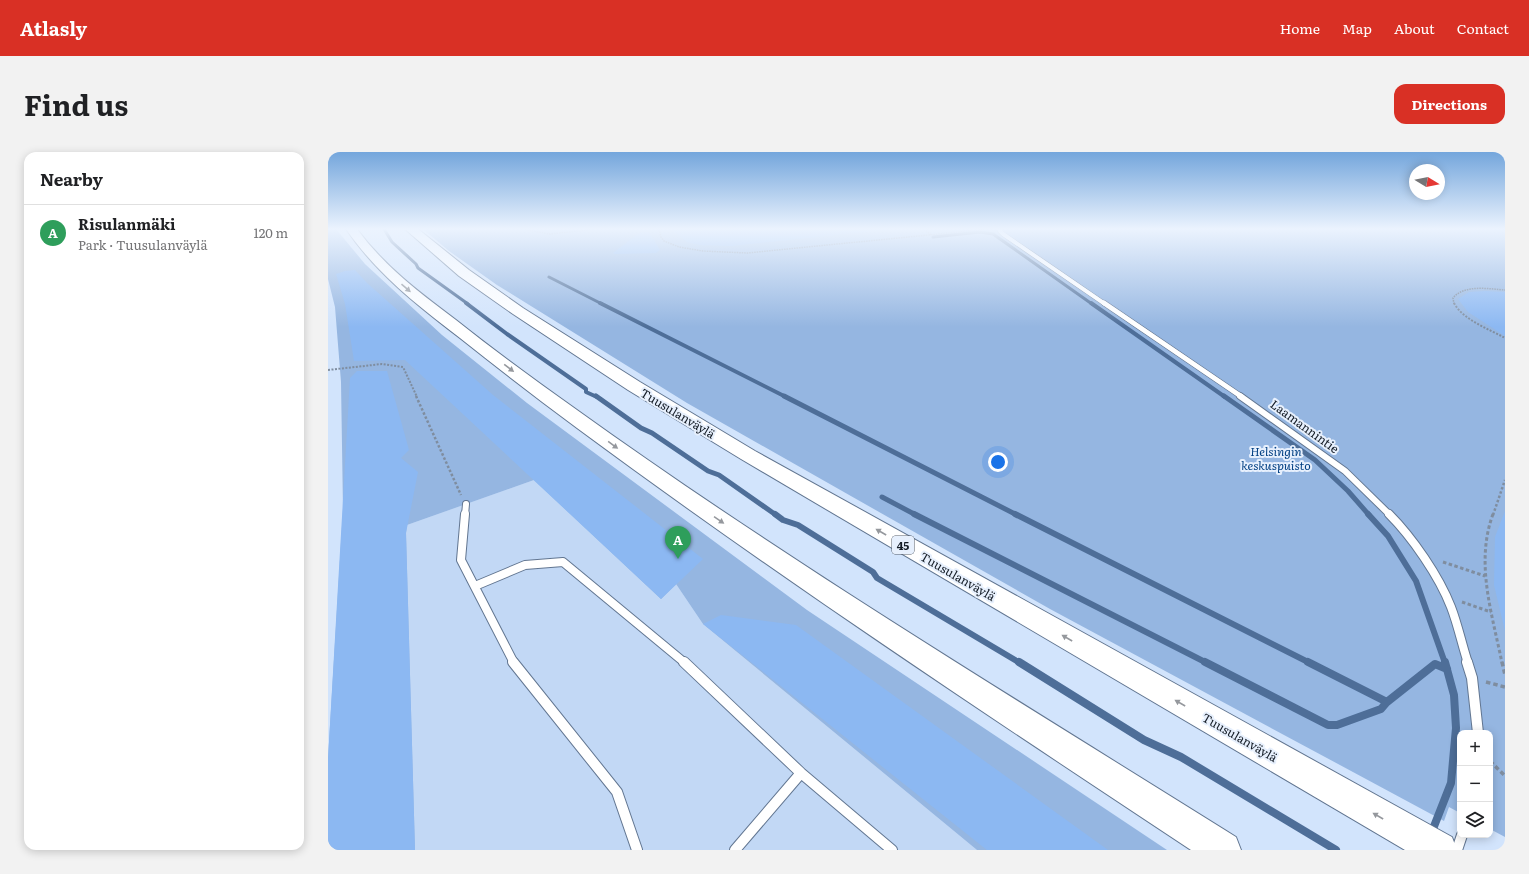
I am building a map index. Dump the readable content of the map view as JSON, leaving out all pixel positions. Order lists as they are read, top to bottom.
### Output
{
  "streets": {
    "highway": ["Tuusulanväylä", "45"],
    "lane": ["Laamannintie"]
  },
  "parks": ["Helsingin keskuspuisto"],
  "north": "right",
  "page": {
    "header": "Atlasly",
    "nav": [
      "Home",
      "Map",
      "About",
      "Contact"
    ],
    "title": "Find us",
    "buttons": "Directions",
    "heading": "Nearby",
    "list": [
      {
        "mark": "A",
        "name": "Risulanmäki",
        "note": "Park · Tuusulanväylä",
        "value": "120 m"
      }
    ],
    "pins": "A",
    "map_buttons": ["+", "−"]
  }
}
